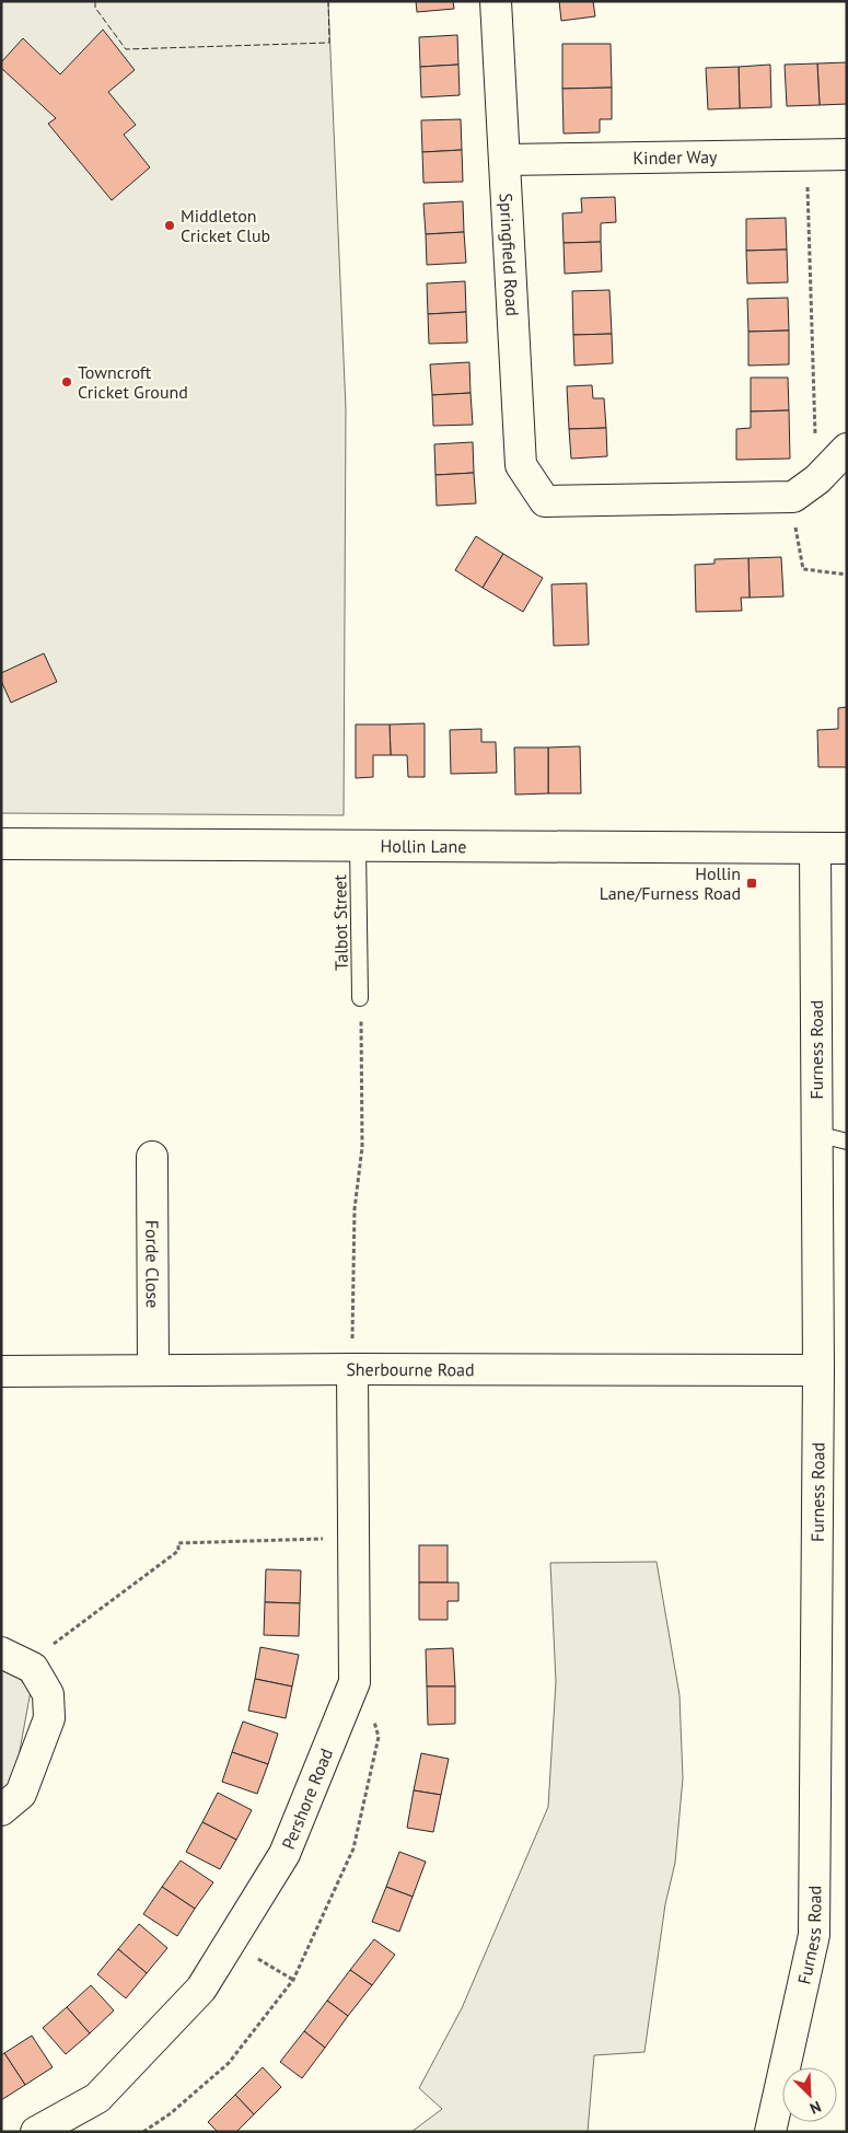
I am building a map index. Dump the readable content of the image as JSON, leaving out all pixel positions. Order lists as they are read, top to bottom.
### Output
{
  "streets": {
    "street": [
      "Kinder Way",
      "Springfield Road",
      "Hollin Lane",
      "Furness Road",
      "Forde Close",
      "Sherbourne Road",
      "Pershore Road"
    ],
    "lane": ["Talbot Street"]
  },
  "crossings": [
    ["Kinder Way", "Springfield Road"],
    ["Hollin Lane", "Talbot Street"],
    ["Hollin Lane", "Furness Road"],
    ["Furness Road", "Sherbourne Road"],
    ["Forde Close", "Sherbourne Road"],
    ["Sherbourne Road", "Pershore Road"]
  ],
  "places": {
    "other": ["Middleton Cricket Club", "Towncroft Cricket Ground"],
    "transit": ["Hollin Lane/Furness Road"]
  },
  "north": "bottom right"
}
